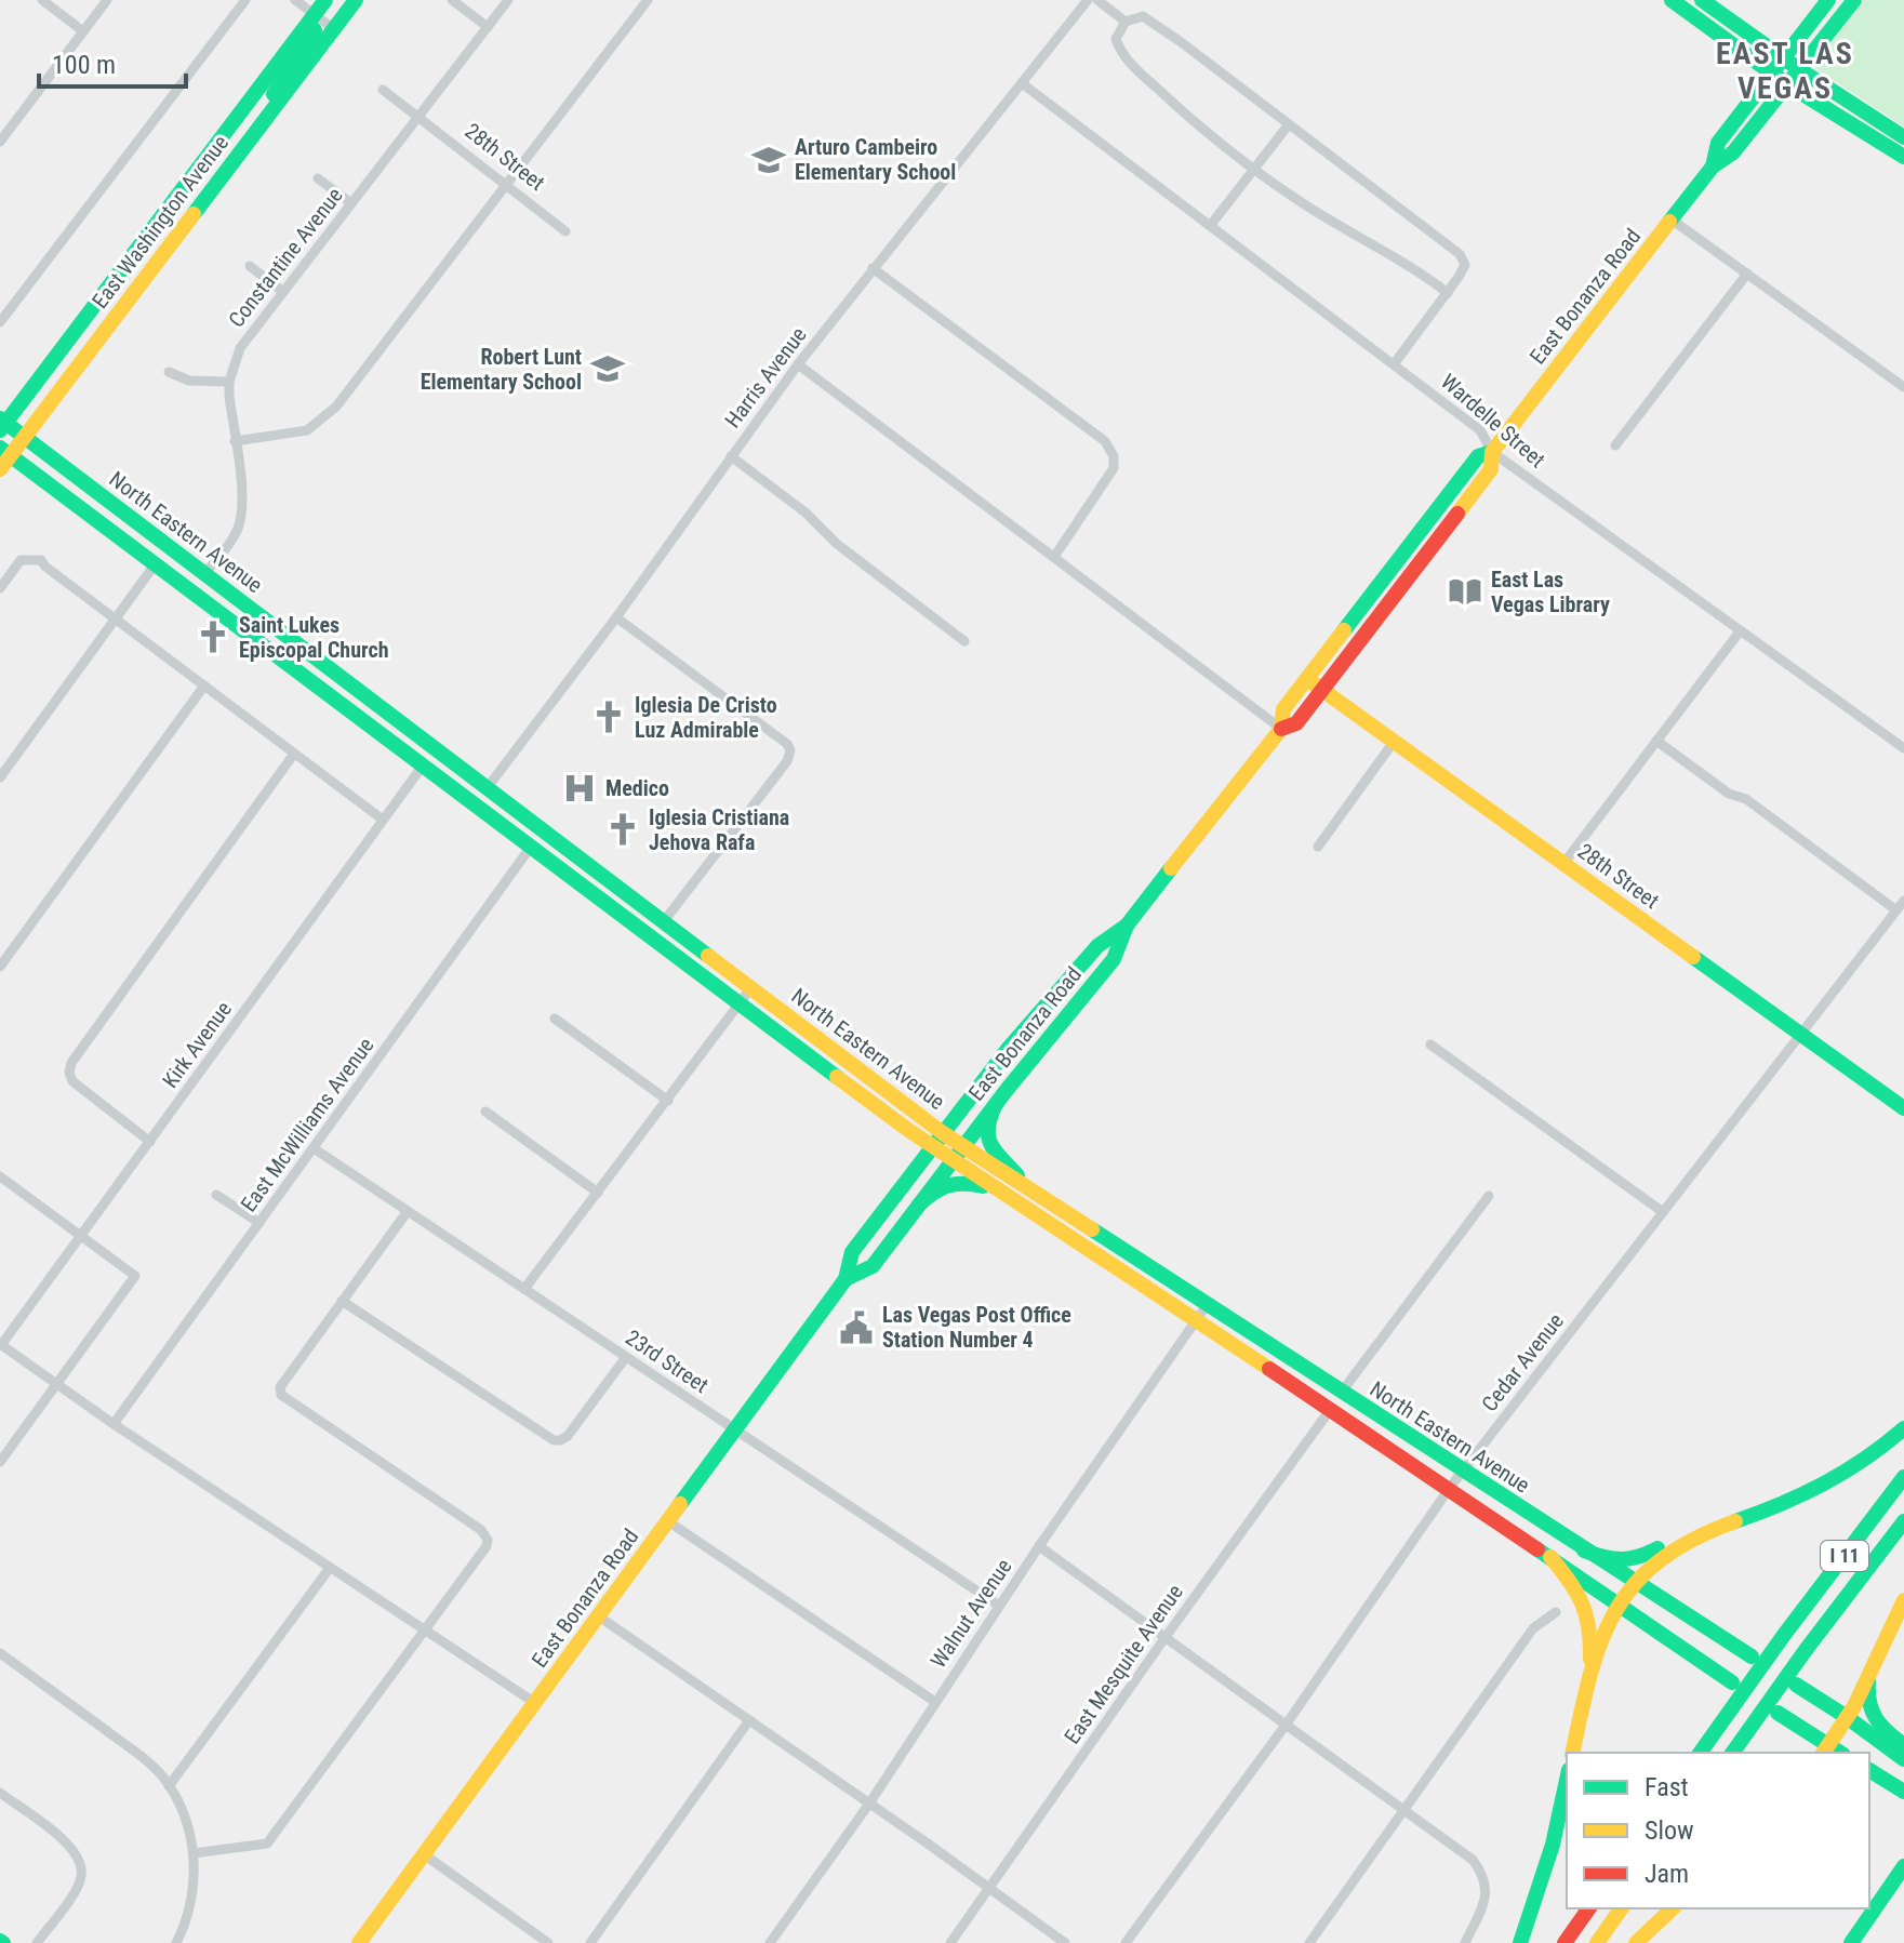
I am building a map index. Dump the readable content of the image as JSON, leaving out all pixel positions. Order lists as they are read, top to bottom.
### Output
{
  "streets": {
    "main road": [
      "28th Street",
      "East Washington Avenue",
      "East Bonanza Road",
      "North Eastern Avenue",
      "I 11"
    ],
    "street": [
      "Constantine Avenue",
      "Harris Avenue",
      "Wardelle Street",
      "Kirk Avenue",
      "East McWilliams Avenue",
      "23rd Street",
      "Cedar Avenue",
      "Walnut Avenue",
      "East Mesquite Avenue"
    ]
  },
  "crossings": [
    ["28th Street", "Constantine Avenue"],
    ["28th Street", "East Bonanza Road"],
    ["28th Street", "Cedar Avenue"],
    ["East Washington Avenue", "North Eastern Avenue"],
    ["Constantine Avenue", "North Eastern Avenue"],
    ["East Bonanza Road", "Wardelle Street"],
    ["East Bonanza Road", "North Eastern Avenue"],
    ["East Bonanza Road", "23rd Street"],
    ["Harris Avenue", "Wardelle Street"],
    ["Harris Avenue", "North Eastern Avenue"],
    ["North Eastern Avenue", "Kirk Avenue"],
    ["North Eastern Avenue", "East McWilliams Avenue"],
    ["North Eastern Avenue", "Cedar Avenue"],
    ["North Eastern Avenue", "Walnut Avenue"],
    ["North Eastern Avenue", "East Mesquite Avenue"],
    ["East McWilliams Avenue", "23rd Street"],
    ["23rd Street", "Walnut Avenue"]
  ],
  "districts": ["EAST LAS VEGAS"],
  "places": {
    "school or university": ["Arturo Cambeiro Elementary School", "Robert Lunt Elementary School"],
    "library": ["East Las Vegas Library"],
    "church": ["Saint Lukes Episcopal Church", "Iglesia De Cristo Luz Admirable", "Iglesia Cristiana Jehova Rafa"],
    "hospital": ["Medico"],
    "public building": ["Las Vegas Post Office Station Number 4"]
  },
  "legend": ["Fast", "Slow", "Jam"],
  "scale_bar": "100 m"
}
